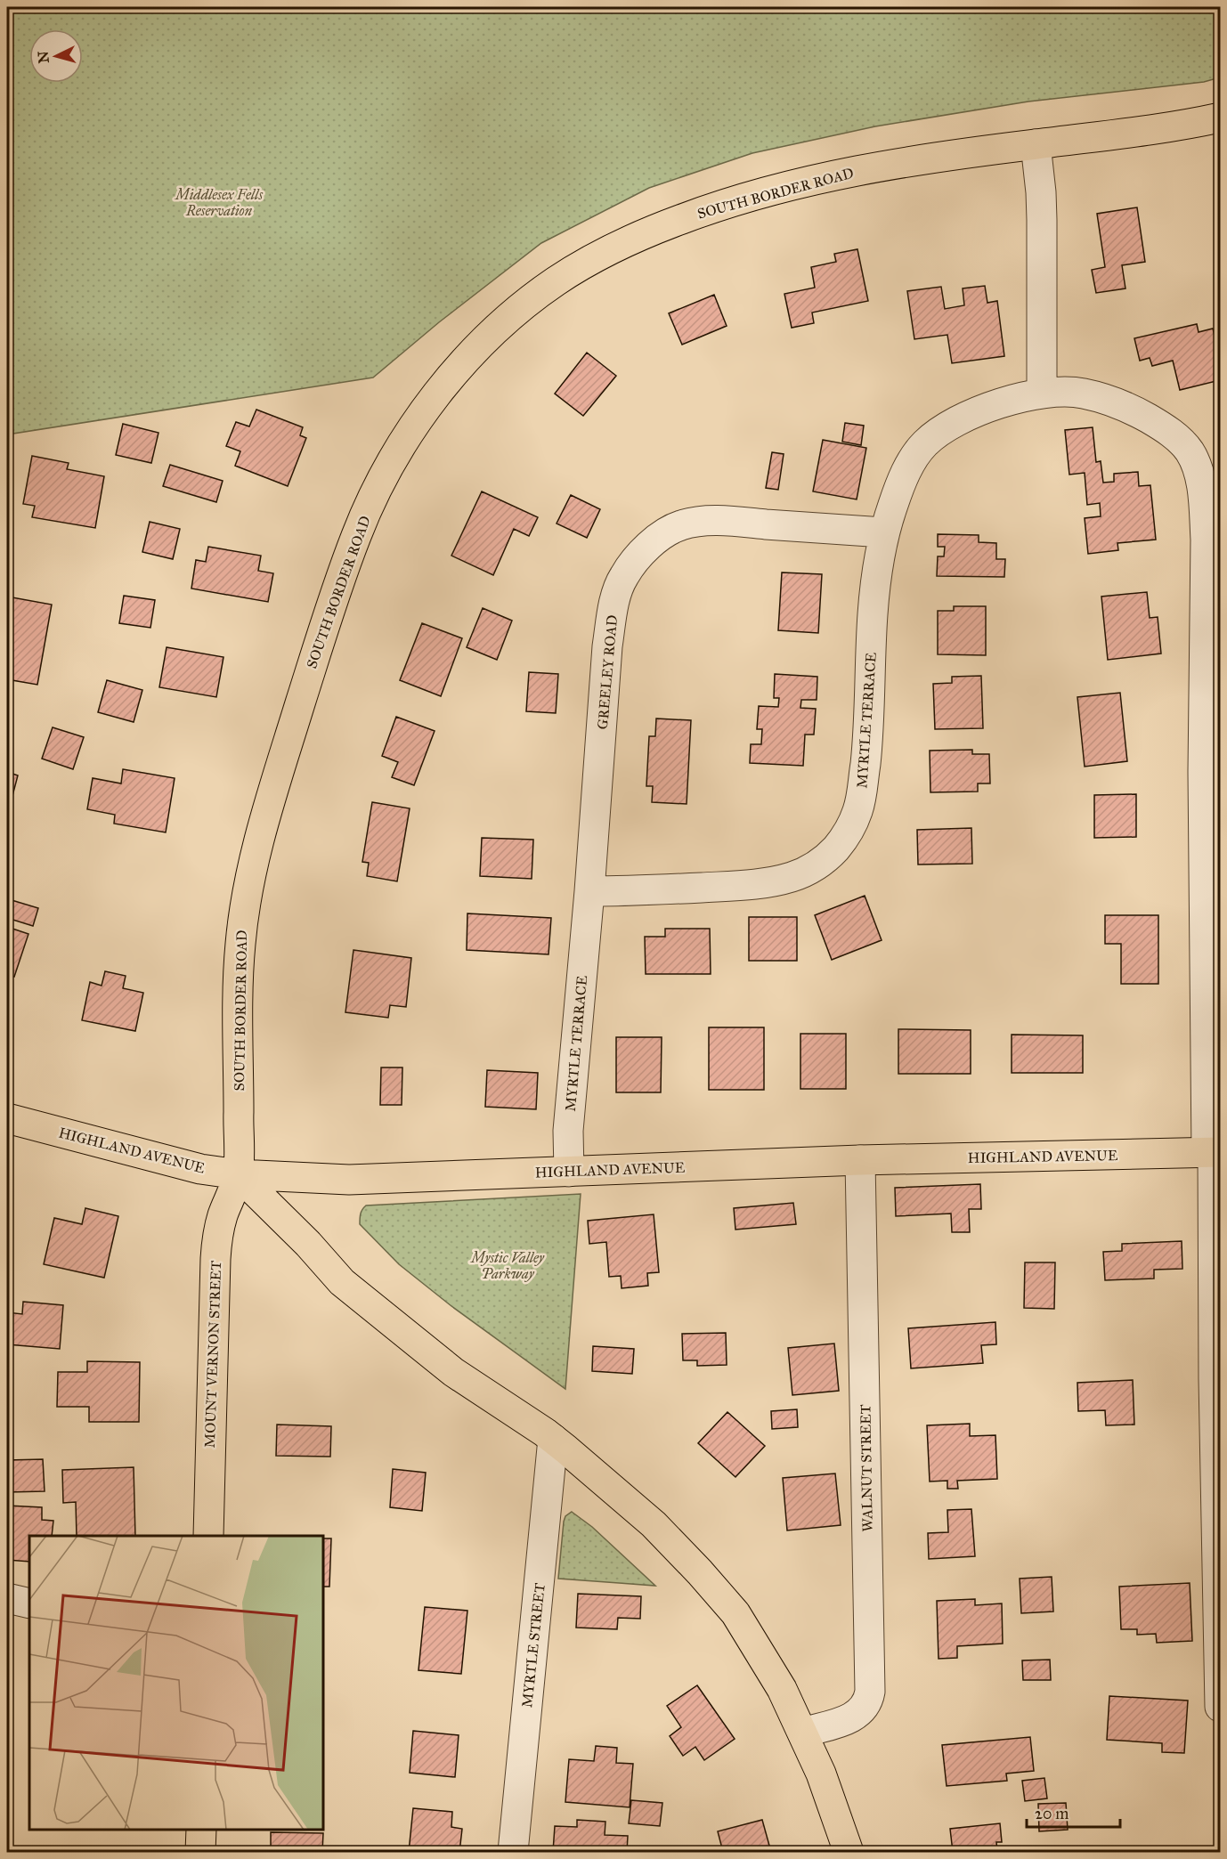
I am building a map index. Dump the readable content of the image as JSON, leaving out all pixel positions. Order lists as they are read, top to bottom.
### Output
{
  "streets": {
    "main road": ["SOUTH BORDER ROAD", "HIGHLAND AVENUE", "MOUNT VERNON STREET"],
    "street": [
      "GREELEY ROAD",
      "MYRTLE TERRACE",
      "WALNUT STREET",
      "MYRTLE STREET"
    ]
  },
  "crossings": [
    ["SOUTH BORDER ROAD", "HIGHLAND AVENUE"],
    ["SOUTH BORDER ROAD", "MOUNT VERNON STREET"],
    ["GREELEY ROAD", "MYRTLE TERRACE"],
    ["MYRTLE TERRACE", "HIGHLAND AVENUE"],
    ["HIGHLAND AVENUE", "MOUNT VERNON STREET"],
    ["HIGHLAND AVENUE", "WALNUT STREET"]
  ],
  "parks": ["Middlesex Fells Reservation", "Mystic Valley Parkway"],
  "scale_bar": "20 m",
  "north": "left"
}
